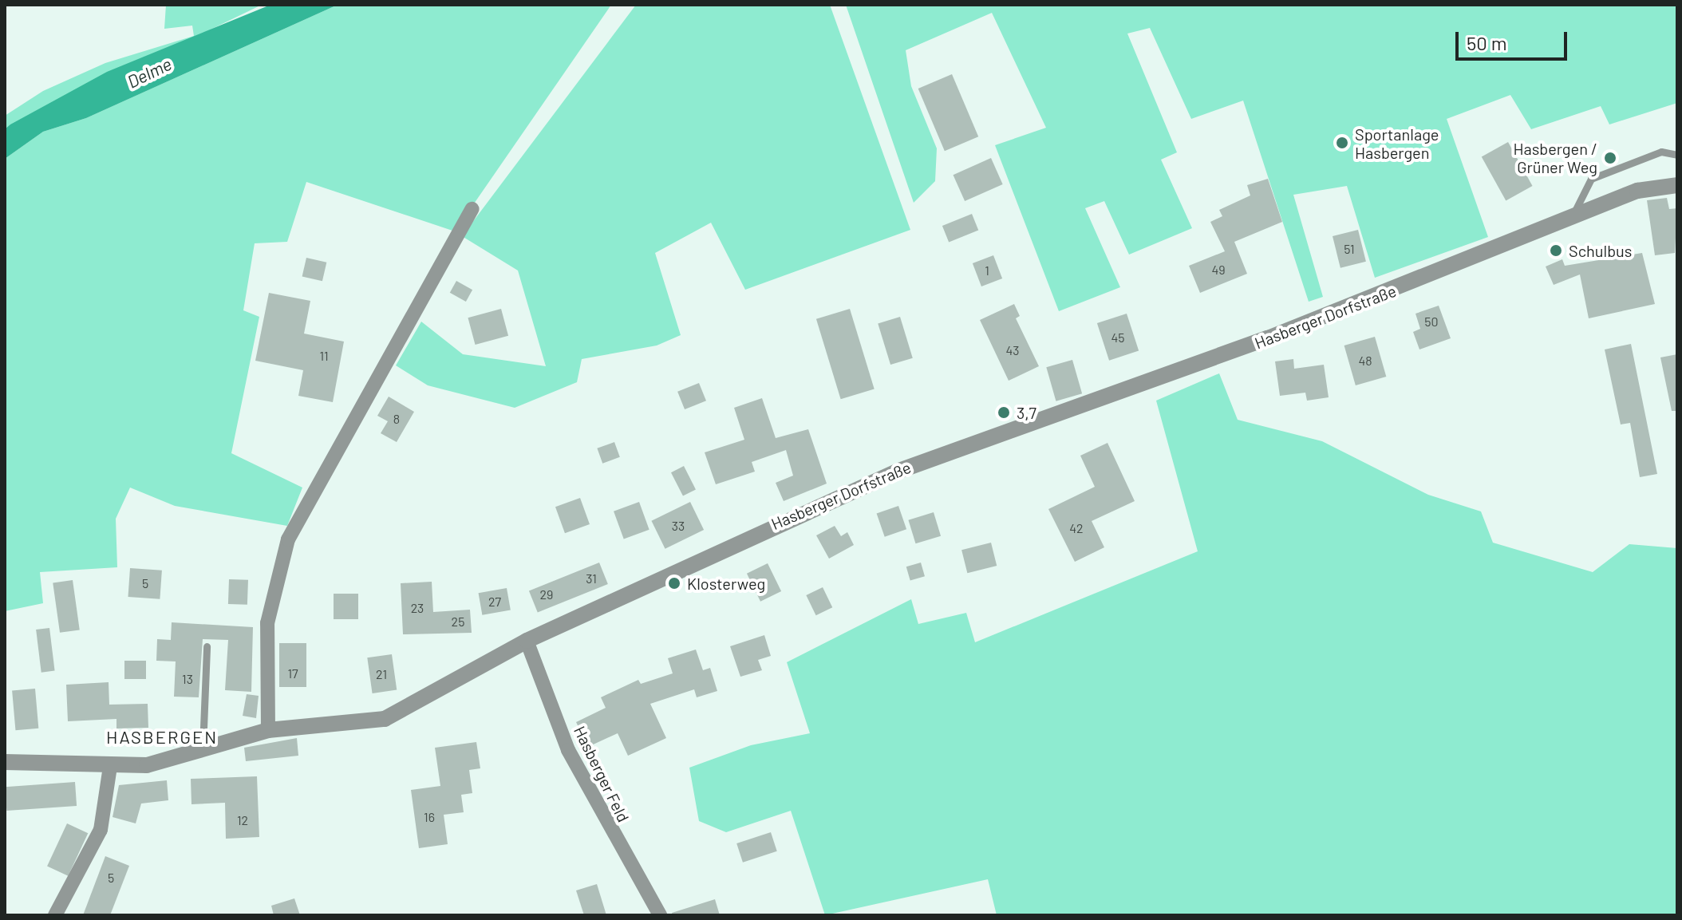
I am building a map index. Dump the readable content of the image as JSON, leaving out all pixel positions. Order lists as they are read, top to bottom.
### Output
{
  "streets": {
    "street": ["Hasberger Dorfstraße", "Hasberger Feld"]
  },
  "crossings": [
    ["Hasberger Dorfstraße", "Hasberger Feld"]
  ],
  "districts": ["HASBERGEN"],
  "water": ["Delme"],
  "places": [
    "Sportanlage Hasbergen",
    "Hasbergen / Grüner Weg",
    "Schulbus",
    "3,7",
    "Klosterweg"
  ],
  "house_numbers": [
    "51",
    "49",
    "1",
    "50",
    "45",
    "43",
    "11",
    "48",
    "8",
    "33",
    "42",
    "31",
    "5",
    "29",
    "27",
    "23",
    "25",
    "17",
    "21",
    "13",
    "16",
    "12",
    "5"
  ],
  "scale_bar": "50 m"
}
